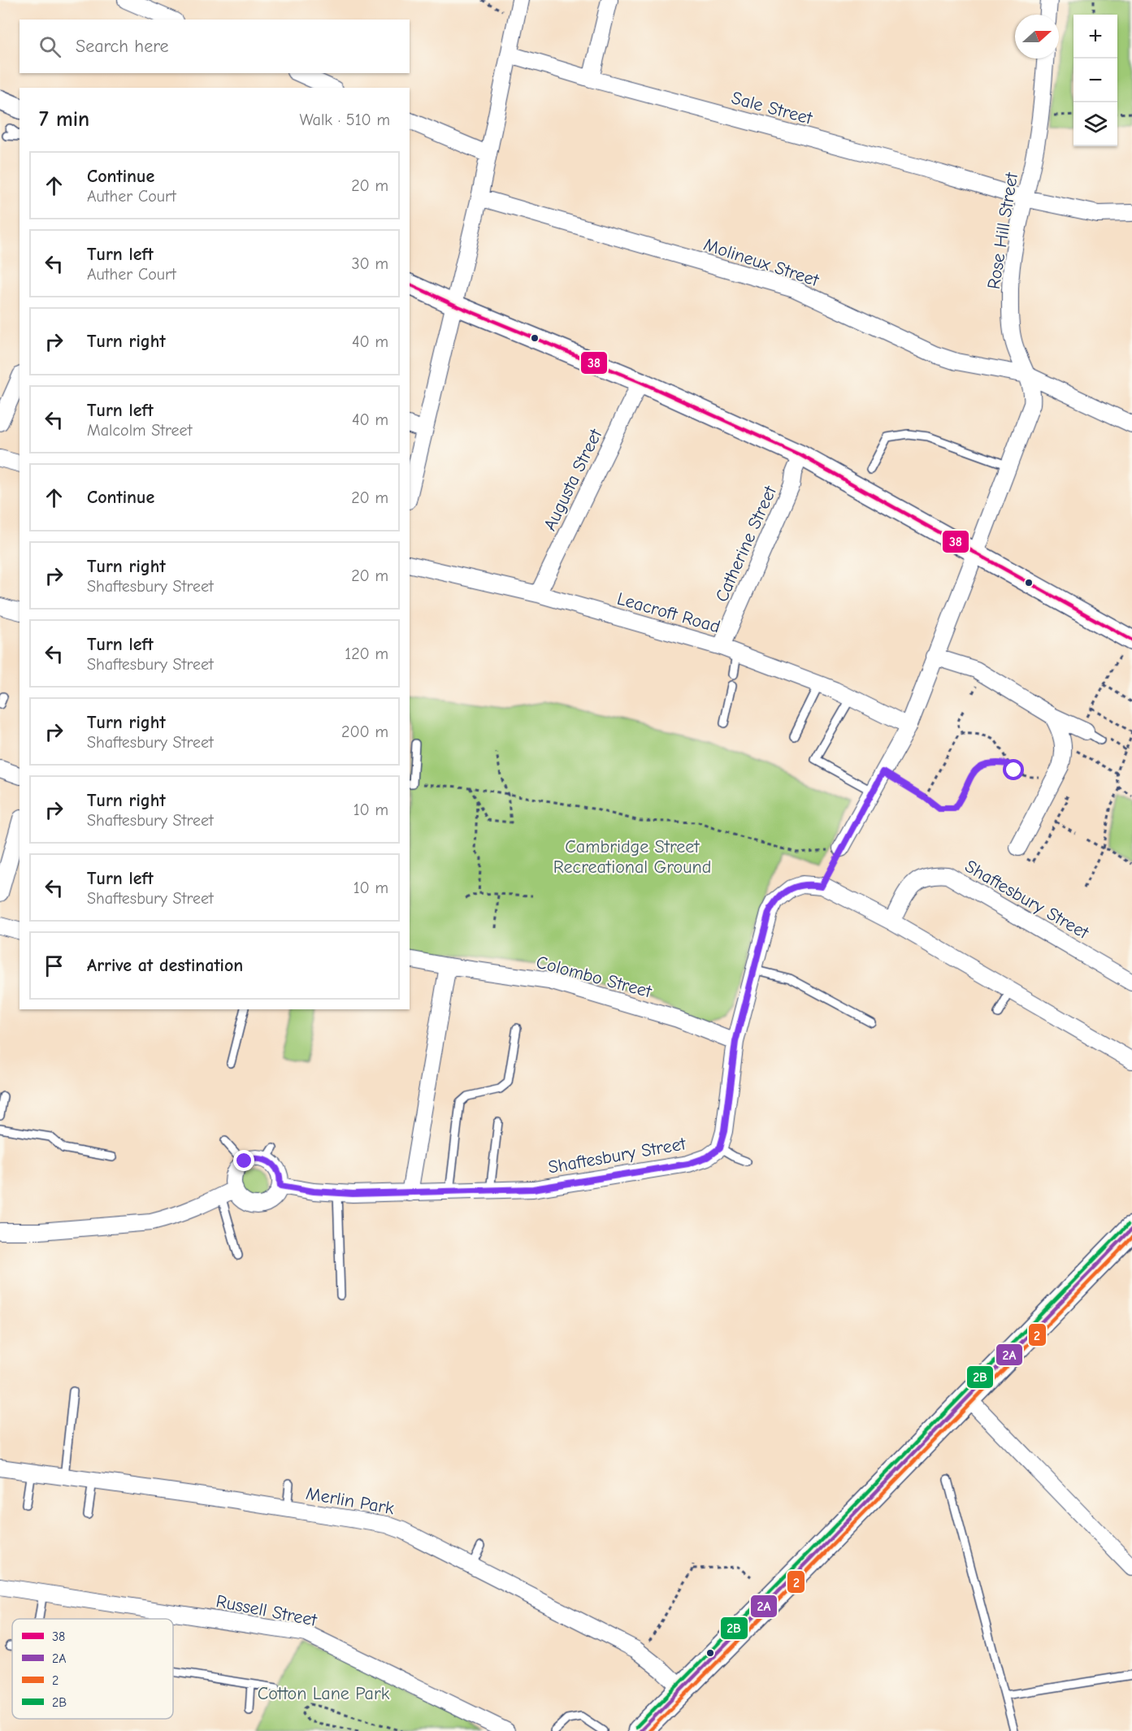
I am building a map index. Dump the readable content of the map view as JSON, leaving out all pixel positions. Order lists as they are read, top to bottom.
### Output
{
  "streets": {
    "street": [
      "Sale Street",
      "Rose Hill Street",
      "Molineux Street",
      "Augusta Street",
      "Catherine Street",
      "Leacroft Road",
      "Shaftesbury Street",
      "Colombo Street",
      "Merlin Park",
      "Russell Street"
    ]
  },
  "crossings": [
    ["Sale Street", "Rose Hill Street"],
    ["Rose Hill Street", "Molineux Street"],
    ["Rose Hill Street", "Leacroft Road"],
    ["Augusta Street", "Leacroft Road"],
    ["Catherine Street", "Leacroft Road"]
  ],
  "parks": ["Cambridge Street Recreational Ground", "Cotton Lane Park"],
  "lines": [
    "transit line 38",
    "transit line 2B",
    "transit line 2A",
    "transit line 2"
  ],
  "legend": [
    "38",
    "2A",
    "2",
    "2B"
  ],
  "north": "right",
  "page": {
    "map_buttons": ["+", "−"],
    "search": "Search here",
    "heading": ["7 min", "Walk · 510 m"],
    "list": [
      ["Continue", "Auther Court", "20 m"],
      ["Turn left", "Auther Court", "30 m"],
      ["Turn right", "40 m"],
      ["Turn left", "Malcolm Street", "40 m"],
      ["Continue", "20 m"],
      ["Turn right", "Shaftesbury Street", "20 m"],
      ["Turn left", "Shaftesbury Street", "120 m"],
      ["Turn right", "Shaftesbury Street", "200 m"],
      ["Turn right", "Shaftesbury Street", "10 m"],
      ["Turn left", "Shaftesbury Street", "10 m"],
      "Arrive at destination"
    ]
  }
}
